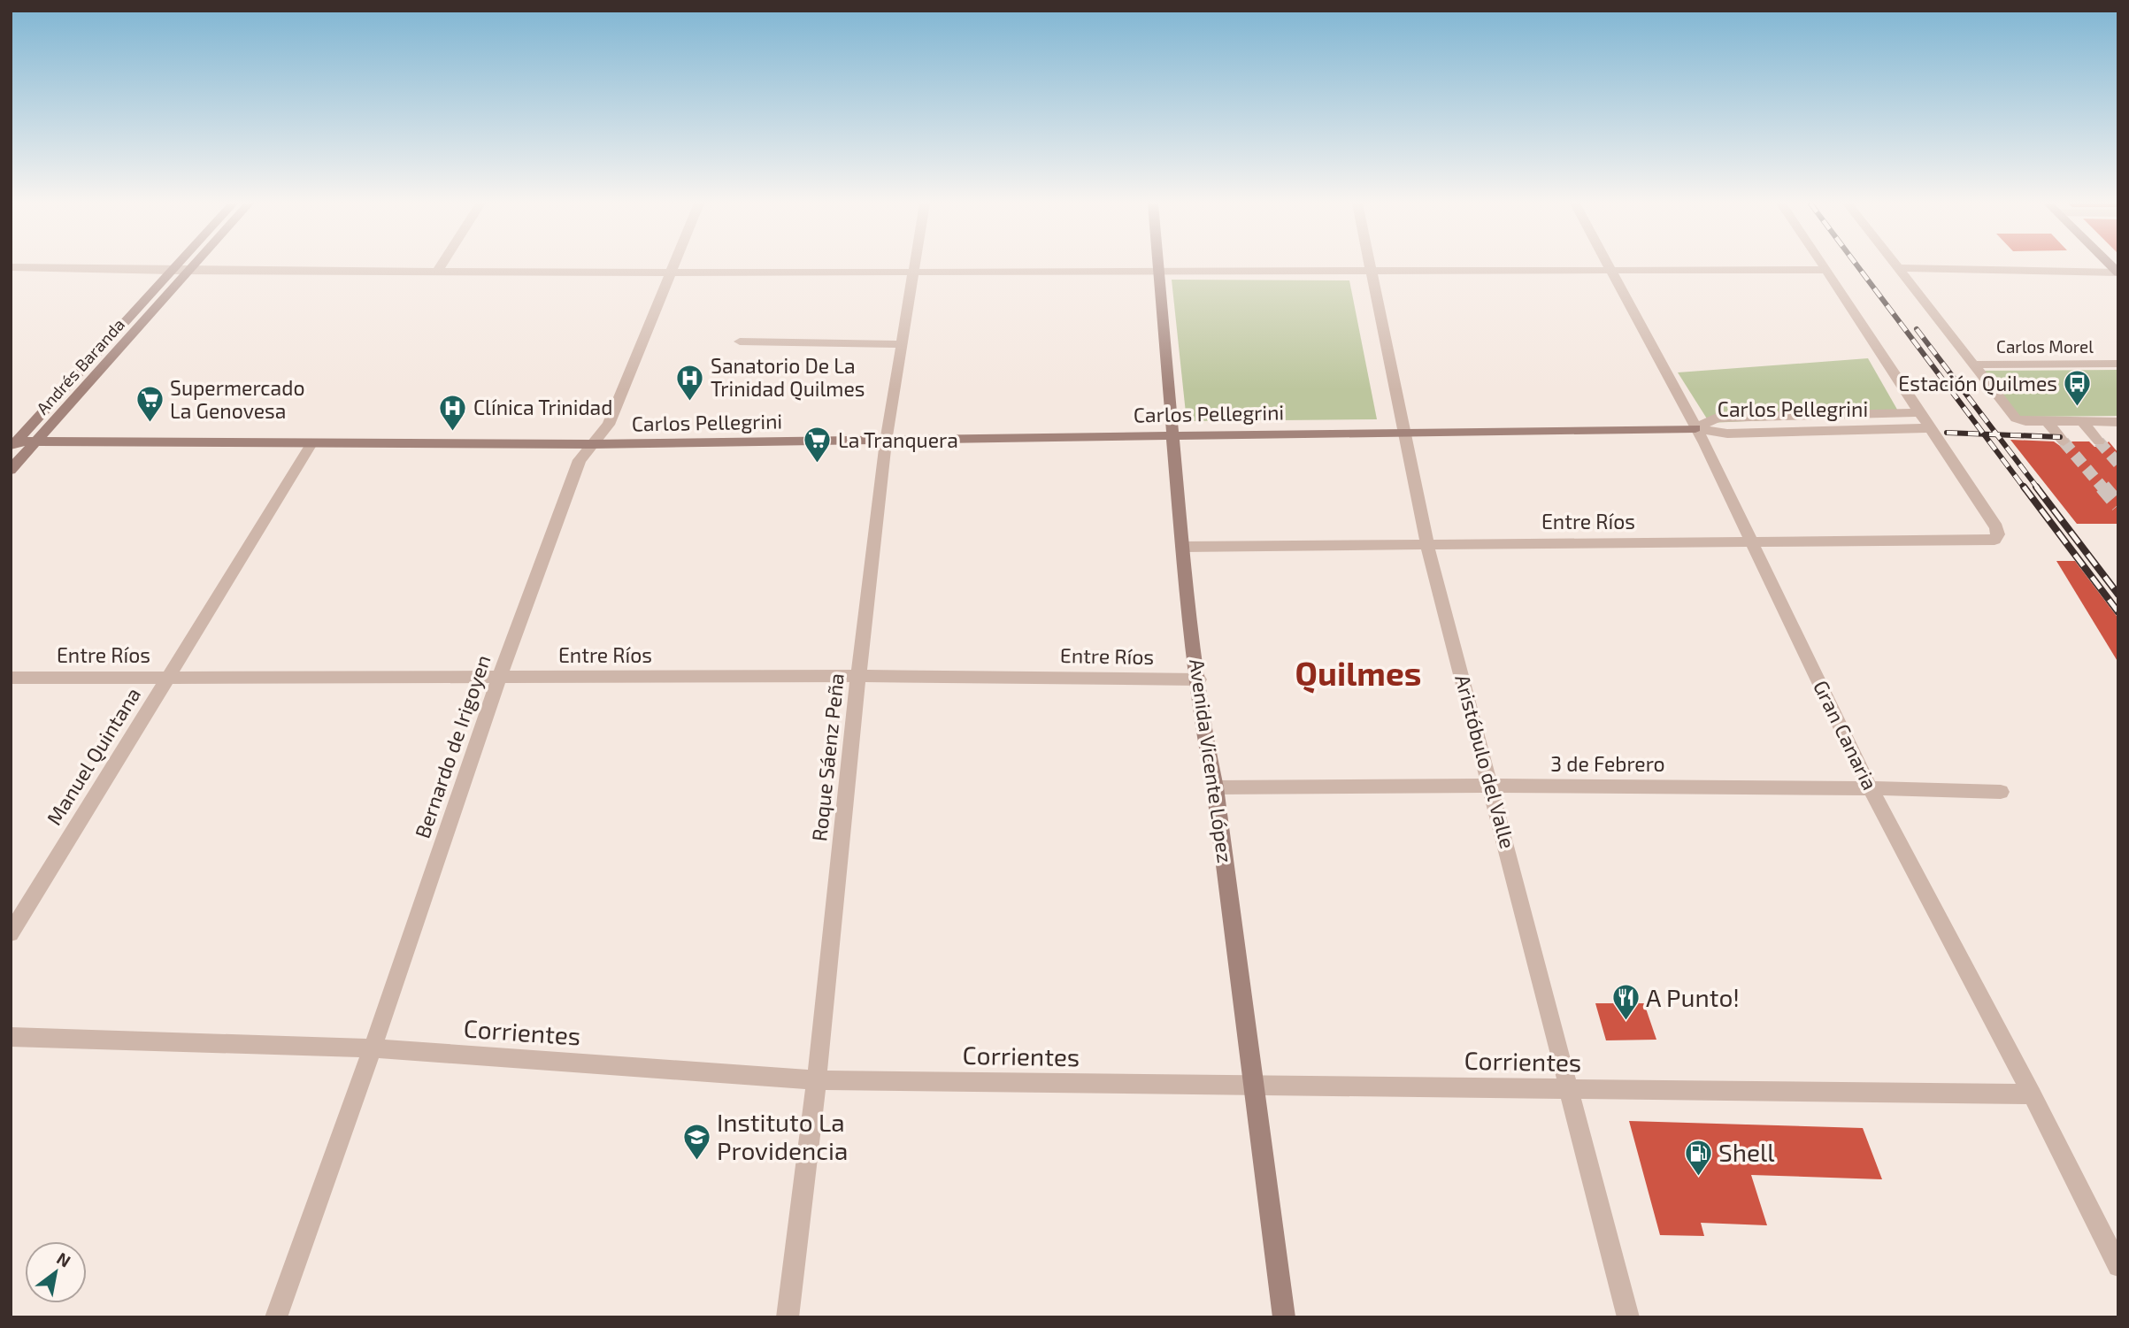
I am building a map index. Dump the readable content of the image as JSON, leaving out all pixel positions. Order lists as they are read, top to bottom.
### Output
{
  "streets": {
    "main road": ["Andrés Baranda", "Carlos Pellegrini", "Avenida Vicente López"],
    "street": [
      "Carlos Morel",
      "Entre Ríos",
      "Gran Canaria",
      "Bernardo de Irigoyen",
      "Manuel Quintana",
      "Roque Sáenz Peña",
      "Aristóbulo del Valle",
      "3 de Febrero",
      "Corrientes"
    ]
  },
  "crossings": [
    ["Andrés Baranda", "Carlos Pellegrini"],
    ["Carlos Pellegrini", "Entre Ríos"],
    ["Carlos Pellegrini", "Gran Canaria"],
    ["Carlos Pellegrini", "Bernardo de Irigoyen"],
    ["Carlos Pellegrini", "Manuel Quintana"],
    ["Carlos Pellegrini", "Roque Sáenz Peña"],
    ["Carlos Pellegrini", "Avenida Vicente López"],
    ["Carlos Pellegrini", "Aristóbulo del Valle"],
    ["Entre Ríos", "Gran Canaria"],
    ["Entre Ríos", "Bernardo de Irigoyen"],
    ["Entre Ríos", "Manuel Quintana"],
    ["Entre Ríos", "Roque Sáenz Peña"],
    ["Entre Ríos", "Avenida Vicente López"],
    ["Entre Ríos", "Aristóbulo del Valle"],
    ["Gran Canaria", "3 de Febrero"],
    ["Gran Canaria", "Corrientes"],
    ["Bernardo de Irigoyen", "Corrientes"],
    ["Roque Sáenz Peña", "Corrientes"],
    ["Avenida Vicente López", "3 de Febrero"],
    ["Avenida Vicente López", "Corrientes"],
    ["Aristóbulo del Valle", "3 de Febrero"],
    ["Aristóbulo del Valle", "Corrientes"]
  ],
  "districts": ["Quilmes"],
  "places": {
    "hospital": ["Sanatorio De La Trinidad Quilmes", "Clínica Trinidad"],
    "bus stop": ["Estación Quilmes"],
    "supermarket": ["Supermercado La Genovesa", "La Tranquera"],
    "restaurant": ["A Punto!"],
    "school or university": ["Instituto La Providencia"],
    "fuel station": ["Shell"]
  },
  "north": "top right"
}
